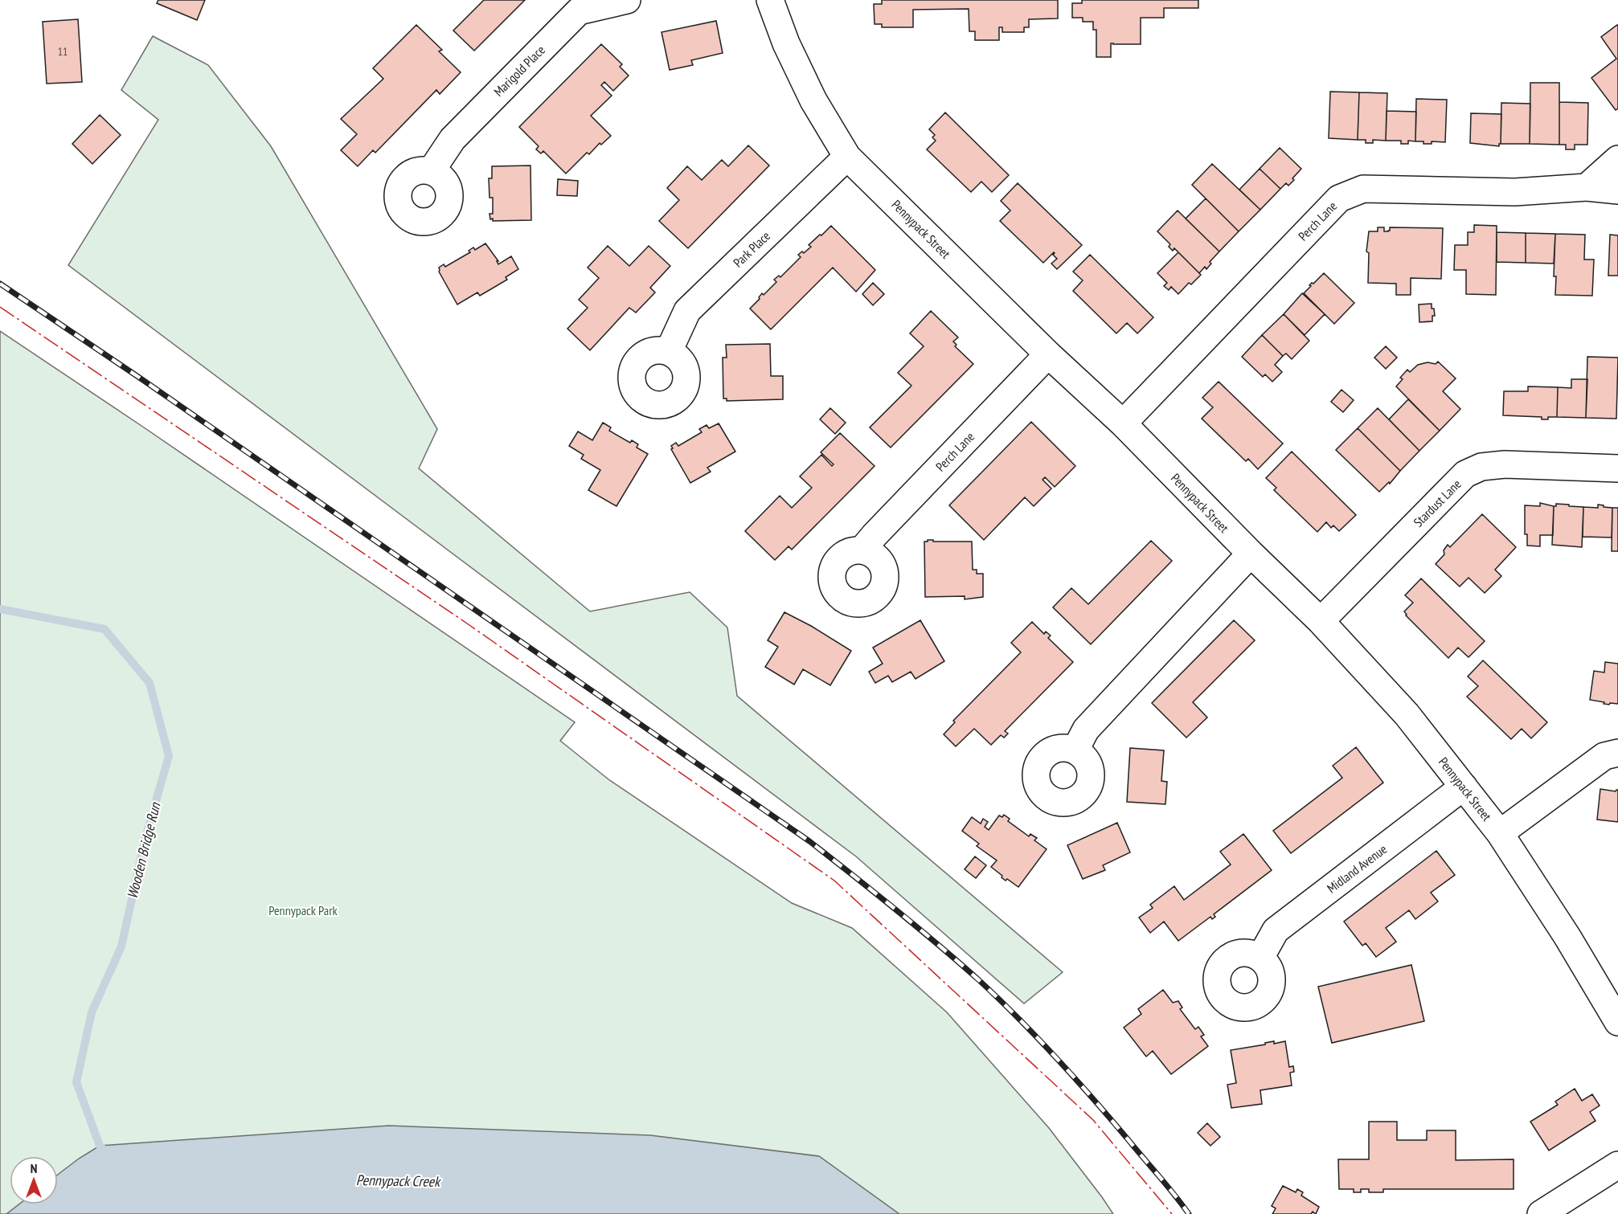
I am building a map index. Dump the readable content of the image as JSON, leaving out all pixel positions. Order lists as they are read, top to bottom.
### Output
{
  "streets": {
    "street": [
      "Marigold Place",
      "Perch Lane",
      "Pennypack Street",
      "Park Place",
      "Stardust Lane",
      "Midland Avenue"
    ]
  },
  "crossings": [
    ["Perch Lane", "Pennypack Street"],
    ["Pennypack Street", "Park Place"],
    ["Pennypack Street", "Stardust Lane"],
    ["Pennypack Street", "Midland Avenue"]
  ],
  "water": ["Wooden Bridge Run", "Pennypack Creek"],
  "parks": ["Pennypack Park"],
  "house_numbers": ["11"],
  "north": "top"
}
